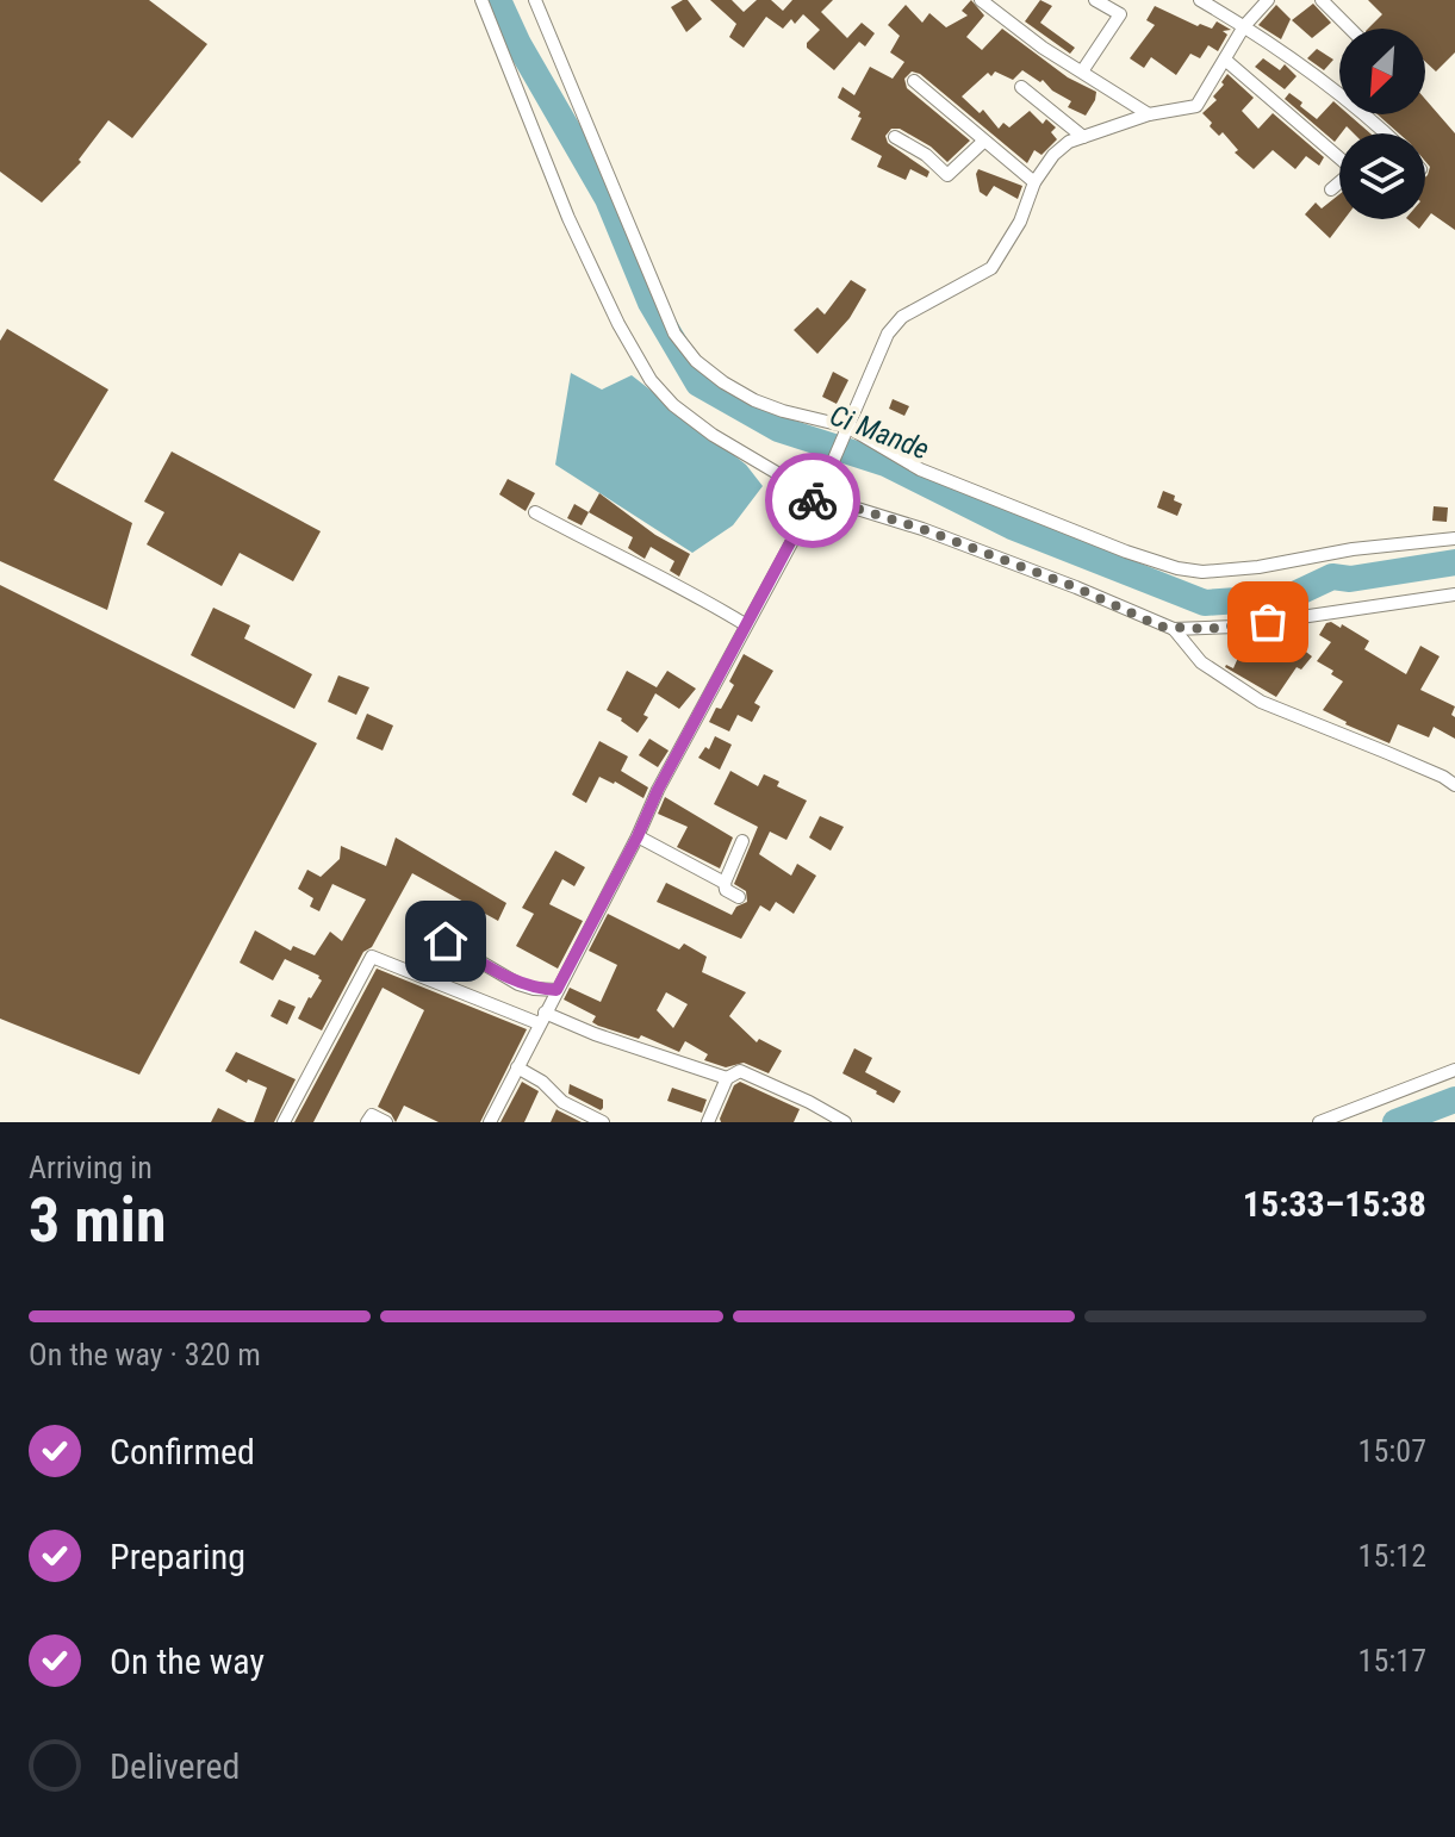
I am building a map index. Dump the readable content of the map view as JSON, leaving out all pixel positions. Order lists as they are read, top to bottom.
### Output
{
  "water": ["Ci Mande"],
  "north": "bottom left",
  "page": {
    "heading": ["3 min", "Arriving in", "15:33–15:38"],
    "bar": "On the way · 320 m",
    "list": [
      ["Confirmed", "15:07"],
      ["Preparing", "15:12"],
      ["On the way", "15:17"],
      "Delivered"
    ]
  }
}
